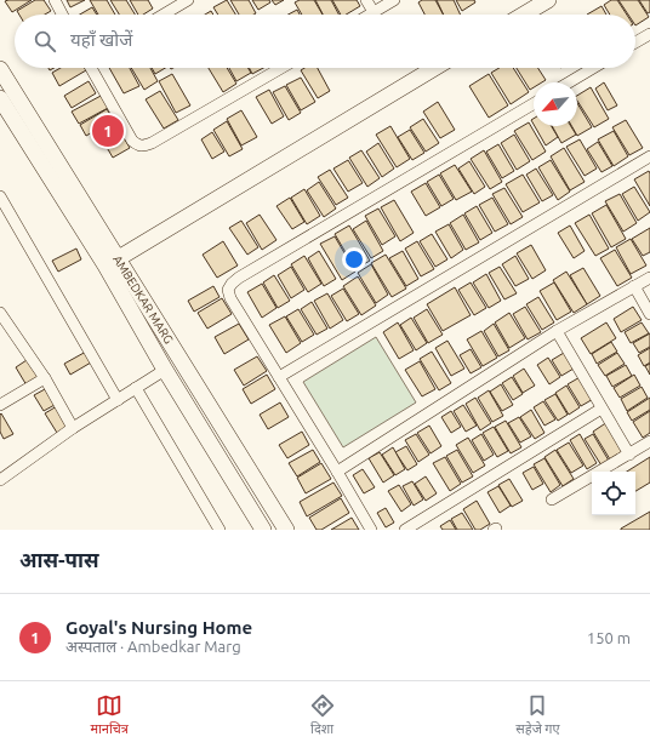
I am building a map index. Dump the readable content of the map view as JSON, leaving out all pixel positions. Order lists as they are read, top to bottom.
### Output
{
  "streets": {
    "street": ["AMBEDKAR MARG"]
  },
  "north": "bottom left",
  "page": {
    "search": "यहाँ खोजें",
    "pins": "1",
    "heading": "आस-पास",
    "list": [
      {
        "mark": "1",
        "name": "Goyal's Nursing Home",
        "note": "अस्पताल · Ambedkar Marg",
        "value": "150 m"
      }
    ],
    "nav": ["मानचित्र", "दिशा", "सहेजे गए"]
  }
}
